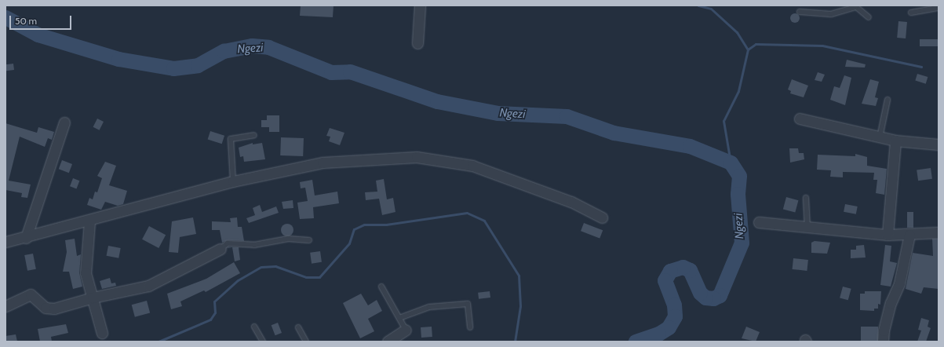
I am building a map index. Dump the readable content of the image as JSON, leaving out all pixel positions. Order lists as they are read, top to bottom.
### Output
{
  "water": ["Ngezi"],
  "scale_bar": "50 m"
}
